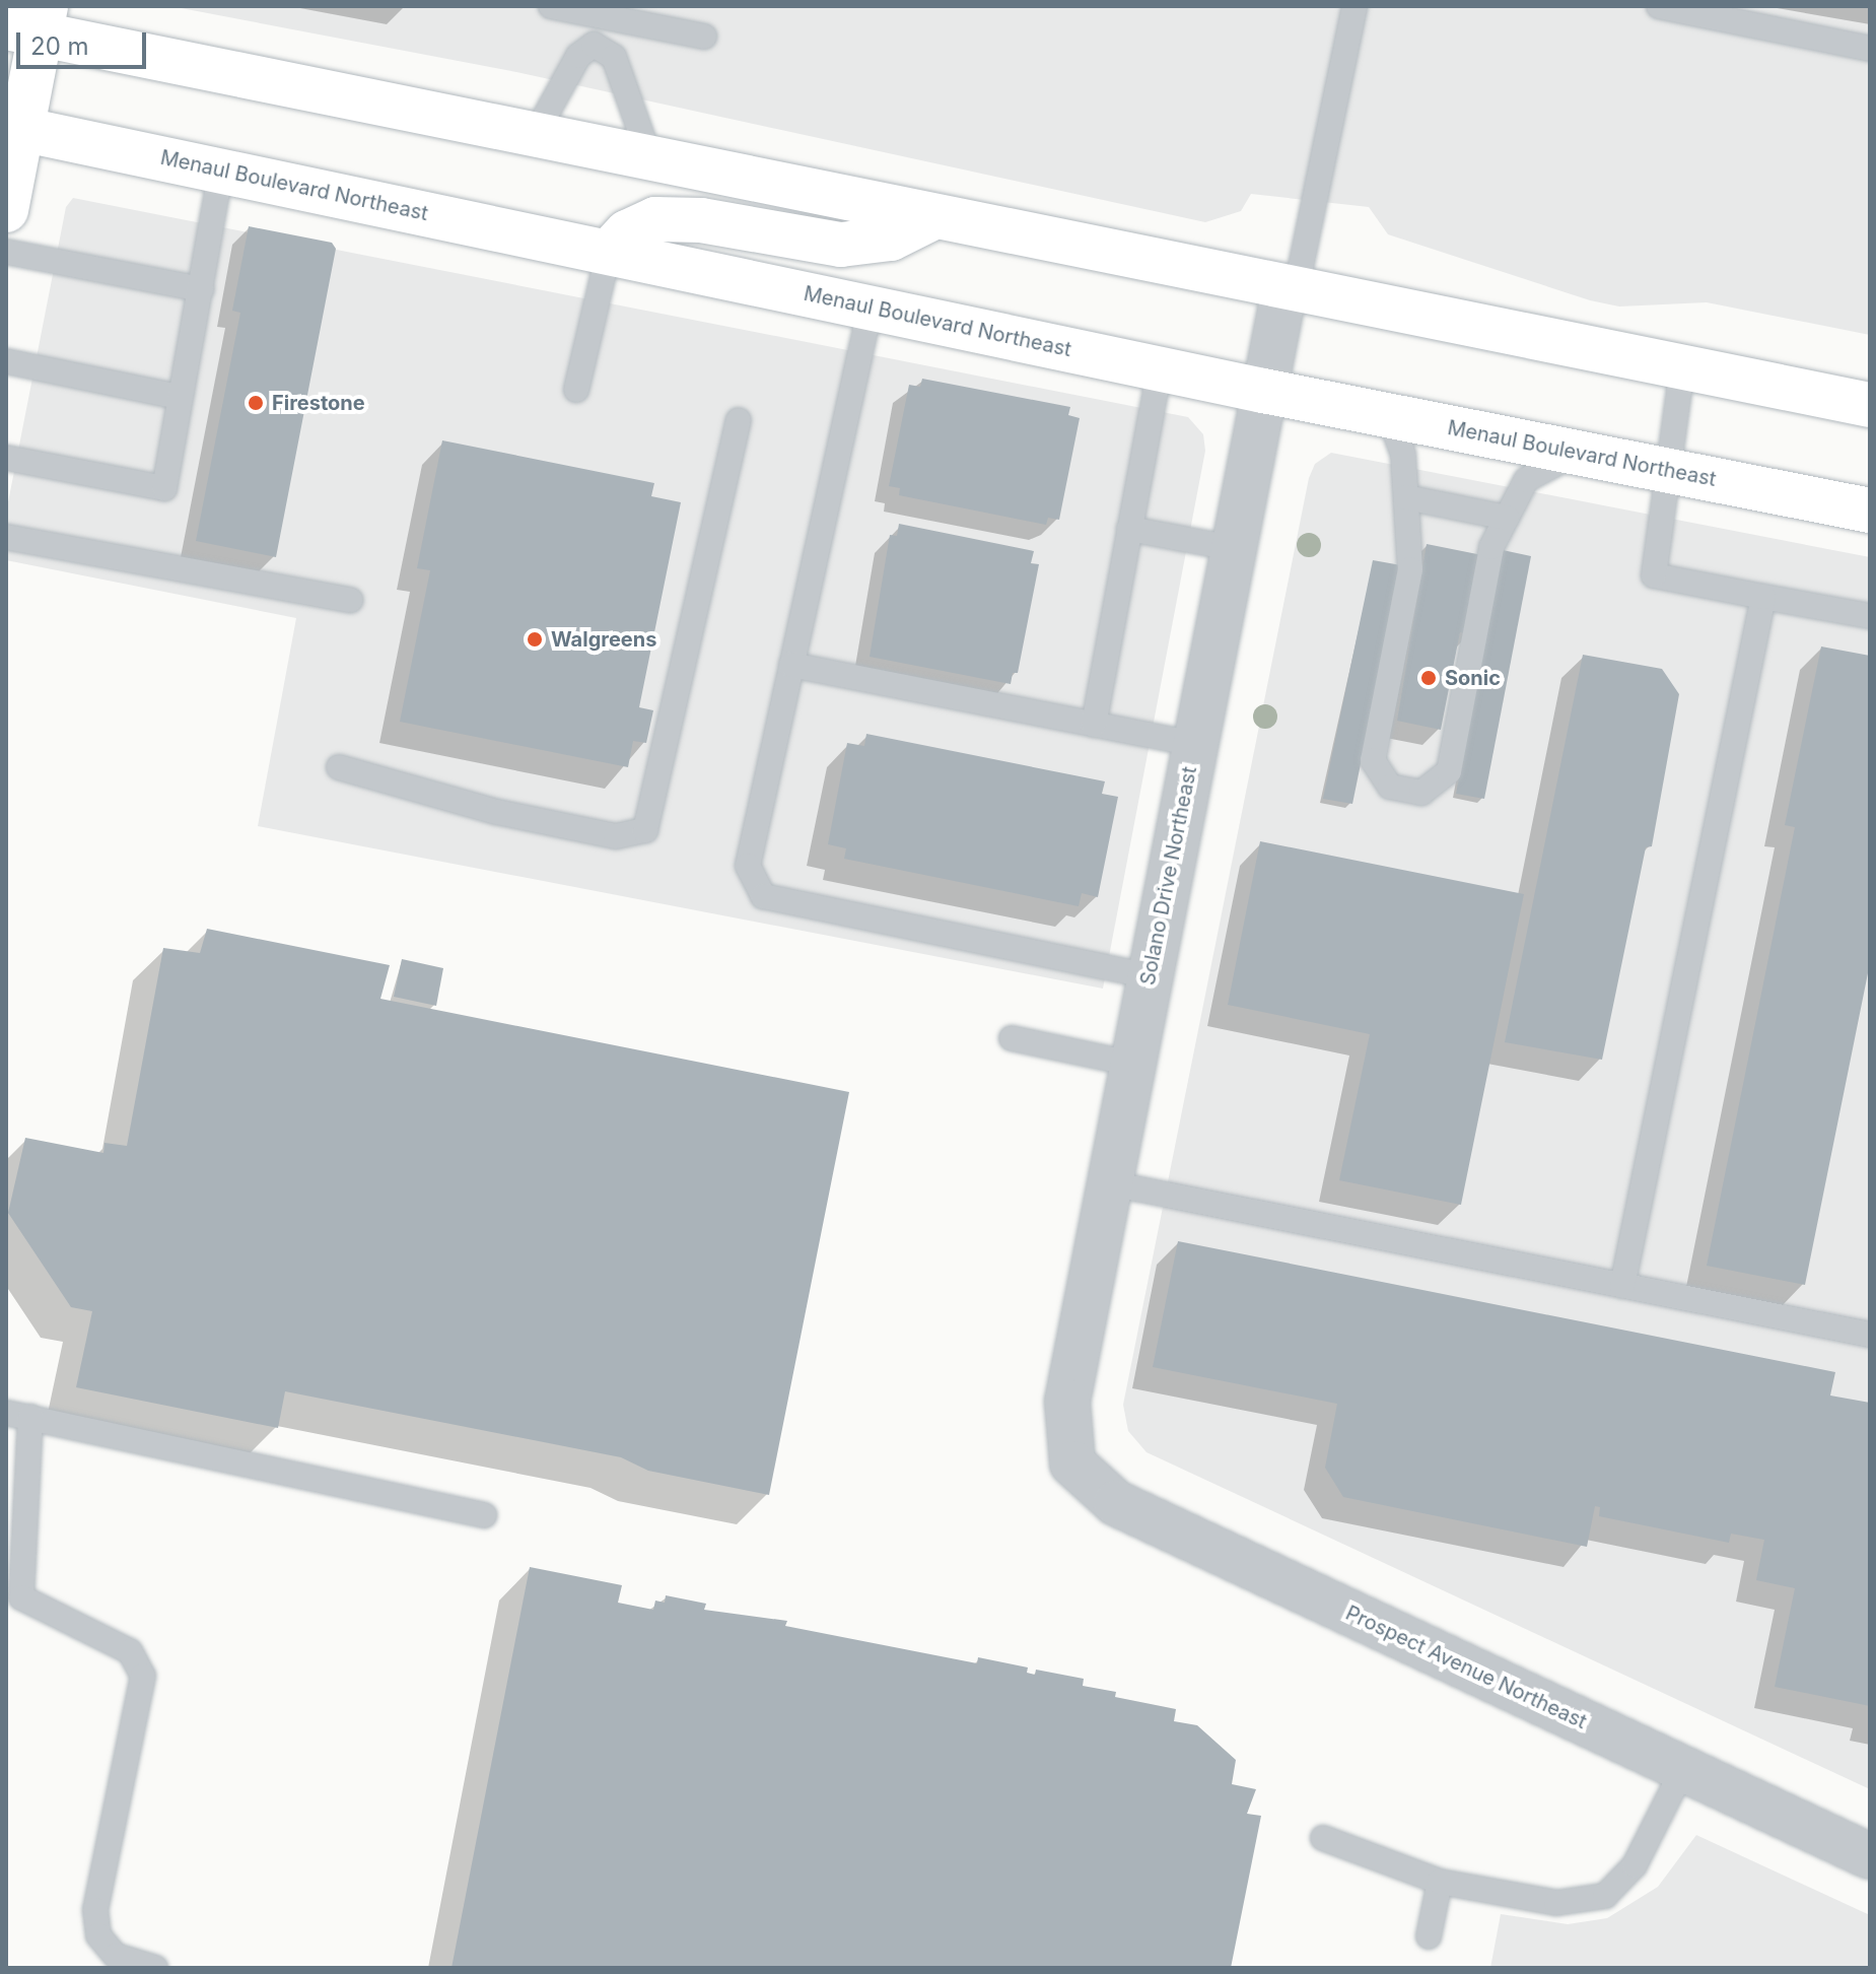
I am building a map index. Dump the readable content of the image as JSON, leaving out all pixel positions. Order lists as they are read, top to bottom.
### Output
{
  "streets": {
    "main road": ["Menaul Boulevard Northeast"],
    "street": ["Solano Drive Northeast", "Prospect Avenue Northeast"]
  },
  "crossings": [
    ["Menaul Boulevard Northeast", "Solano Drive Northeast"],
    ["Solano Drive Northeast", "Prospect Avenue Northeast"]
  ],
  "places": ["Firestone", "Walgreens", "Sonic"],
  "scale_bar": "20 m"
}
